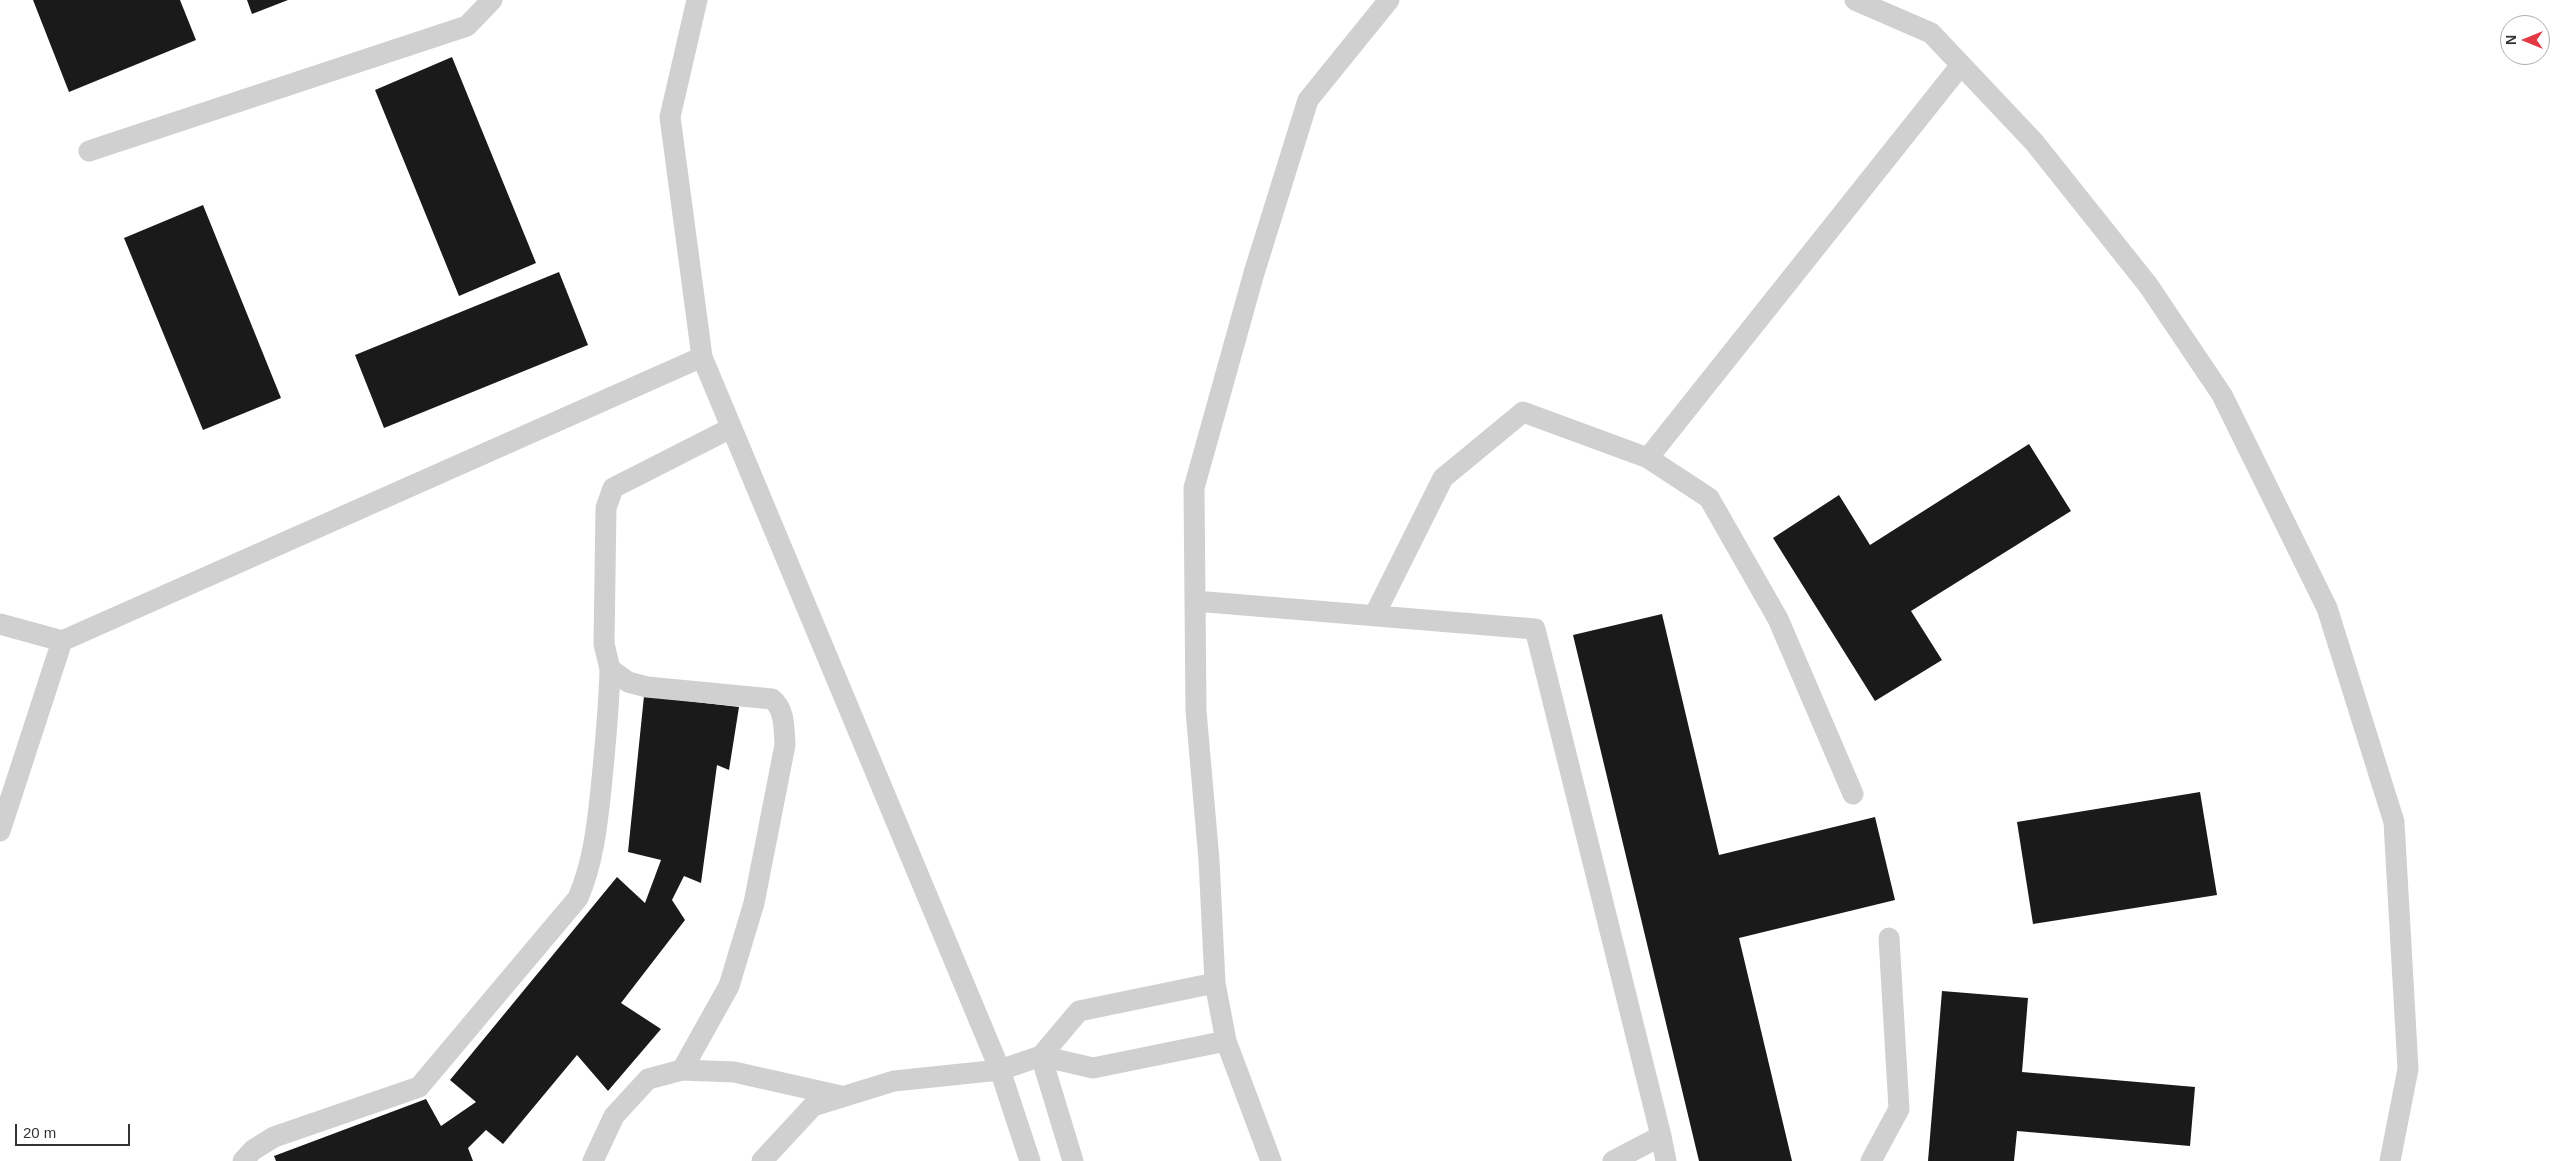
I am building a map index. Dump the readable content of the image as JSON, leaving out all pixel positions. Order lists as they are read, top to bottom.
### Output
{
  "scale_bar": "20 m",
  "north": "left"
}
